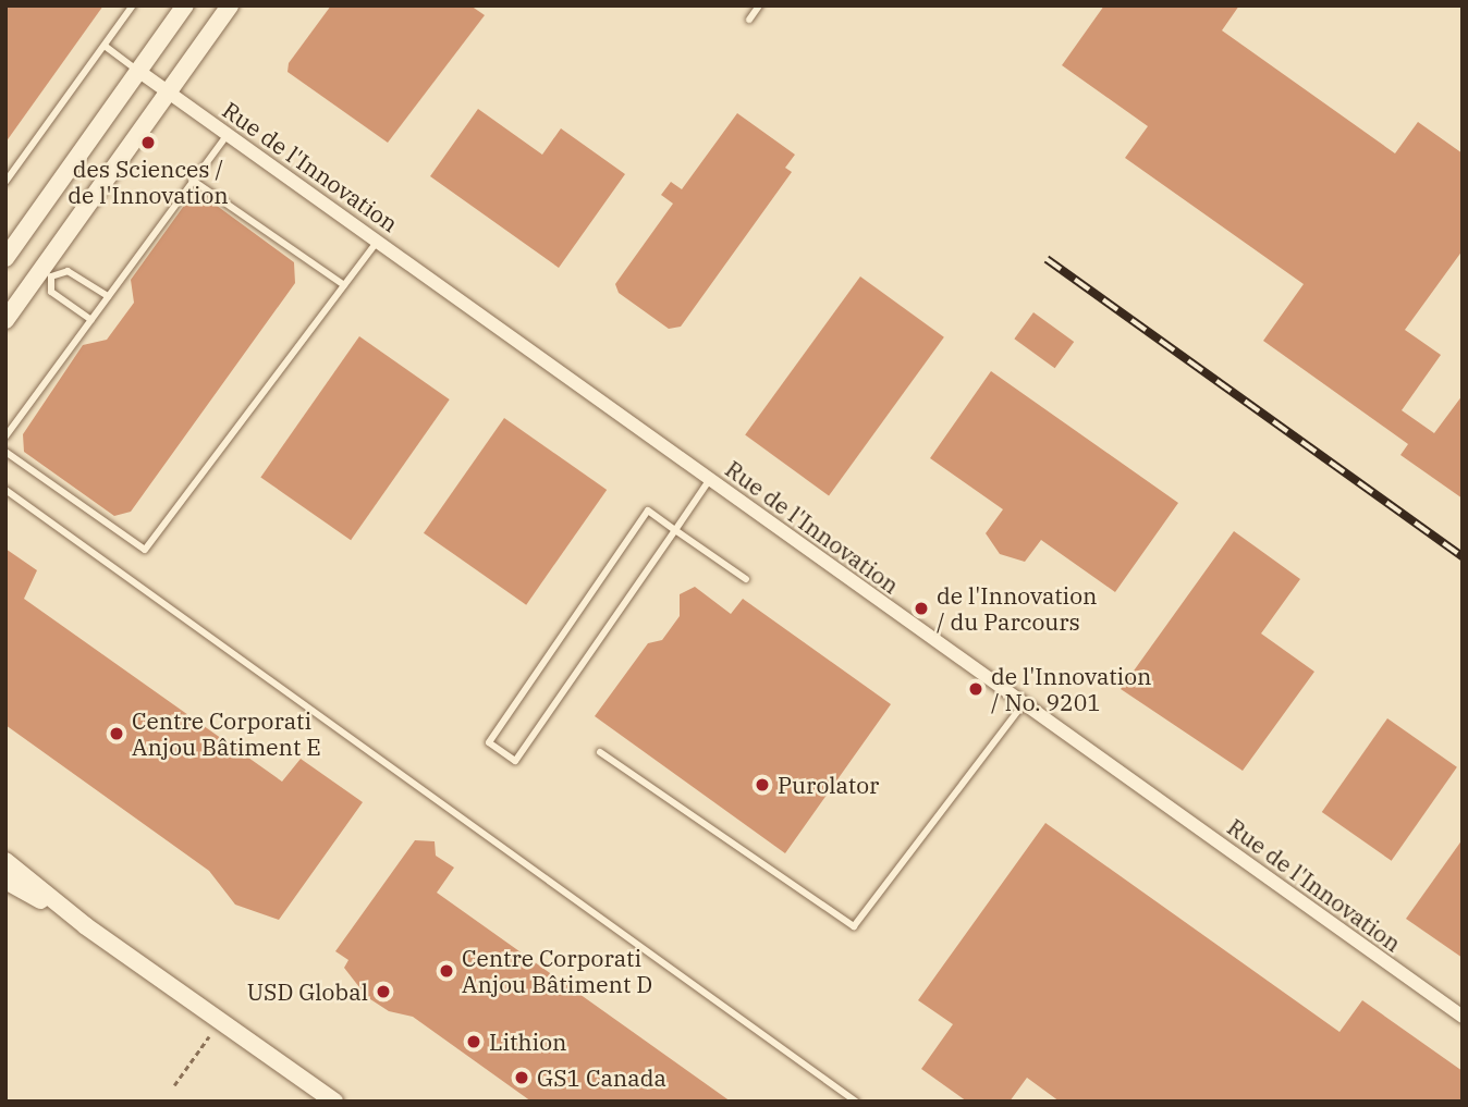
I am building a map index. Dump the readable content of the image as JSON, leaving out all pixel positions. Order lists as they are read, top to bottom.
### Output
{
  "streets": {
    "street": ["Rue de l'Innovation"]
  },
  "places": [
    "des Sciences / de l'Innovation",
    "de l'Innovation / du Parcours",
    "de l'Innovation / No. 9201",
    "Centre Corporati Anjou Bâtiment E",
    "Purolator",
    "Centre Corporati Anjou Bâtiment D",
    "USD Global",
    "Lithion",
    "GS1 Canada"
  ]
}
